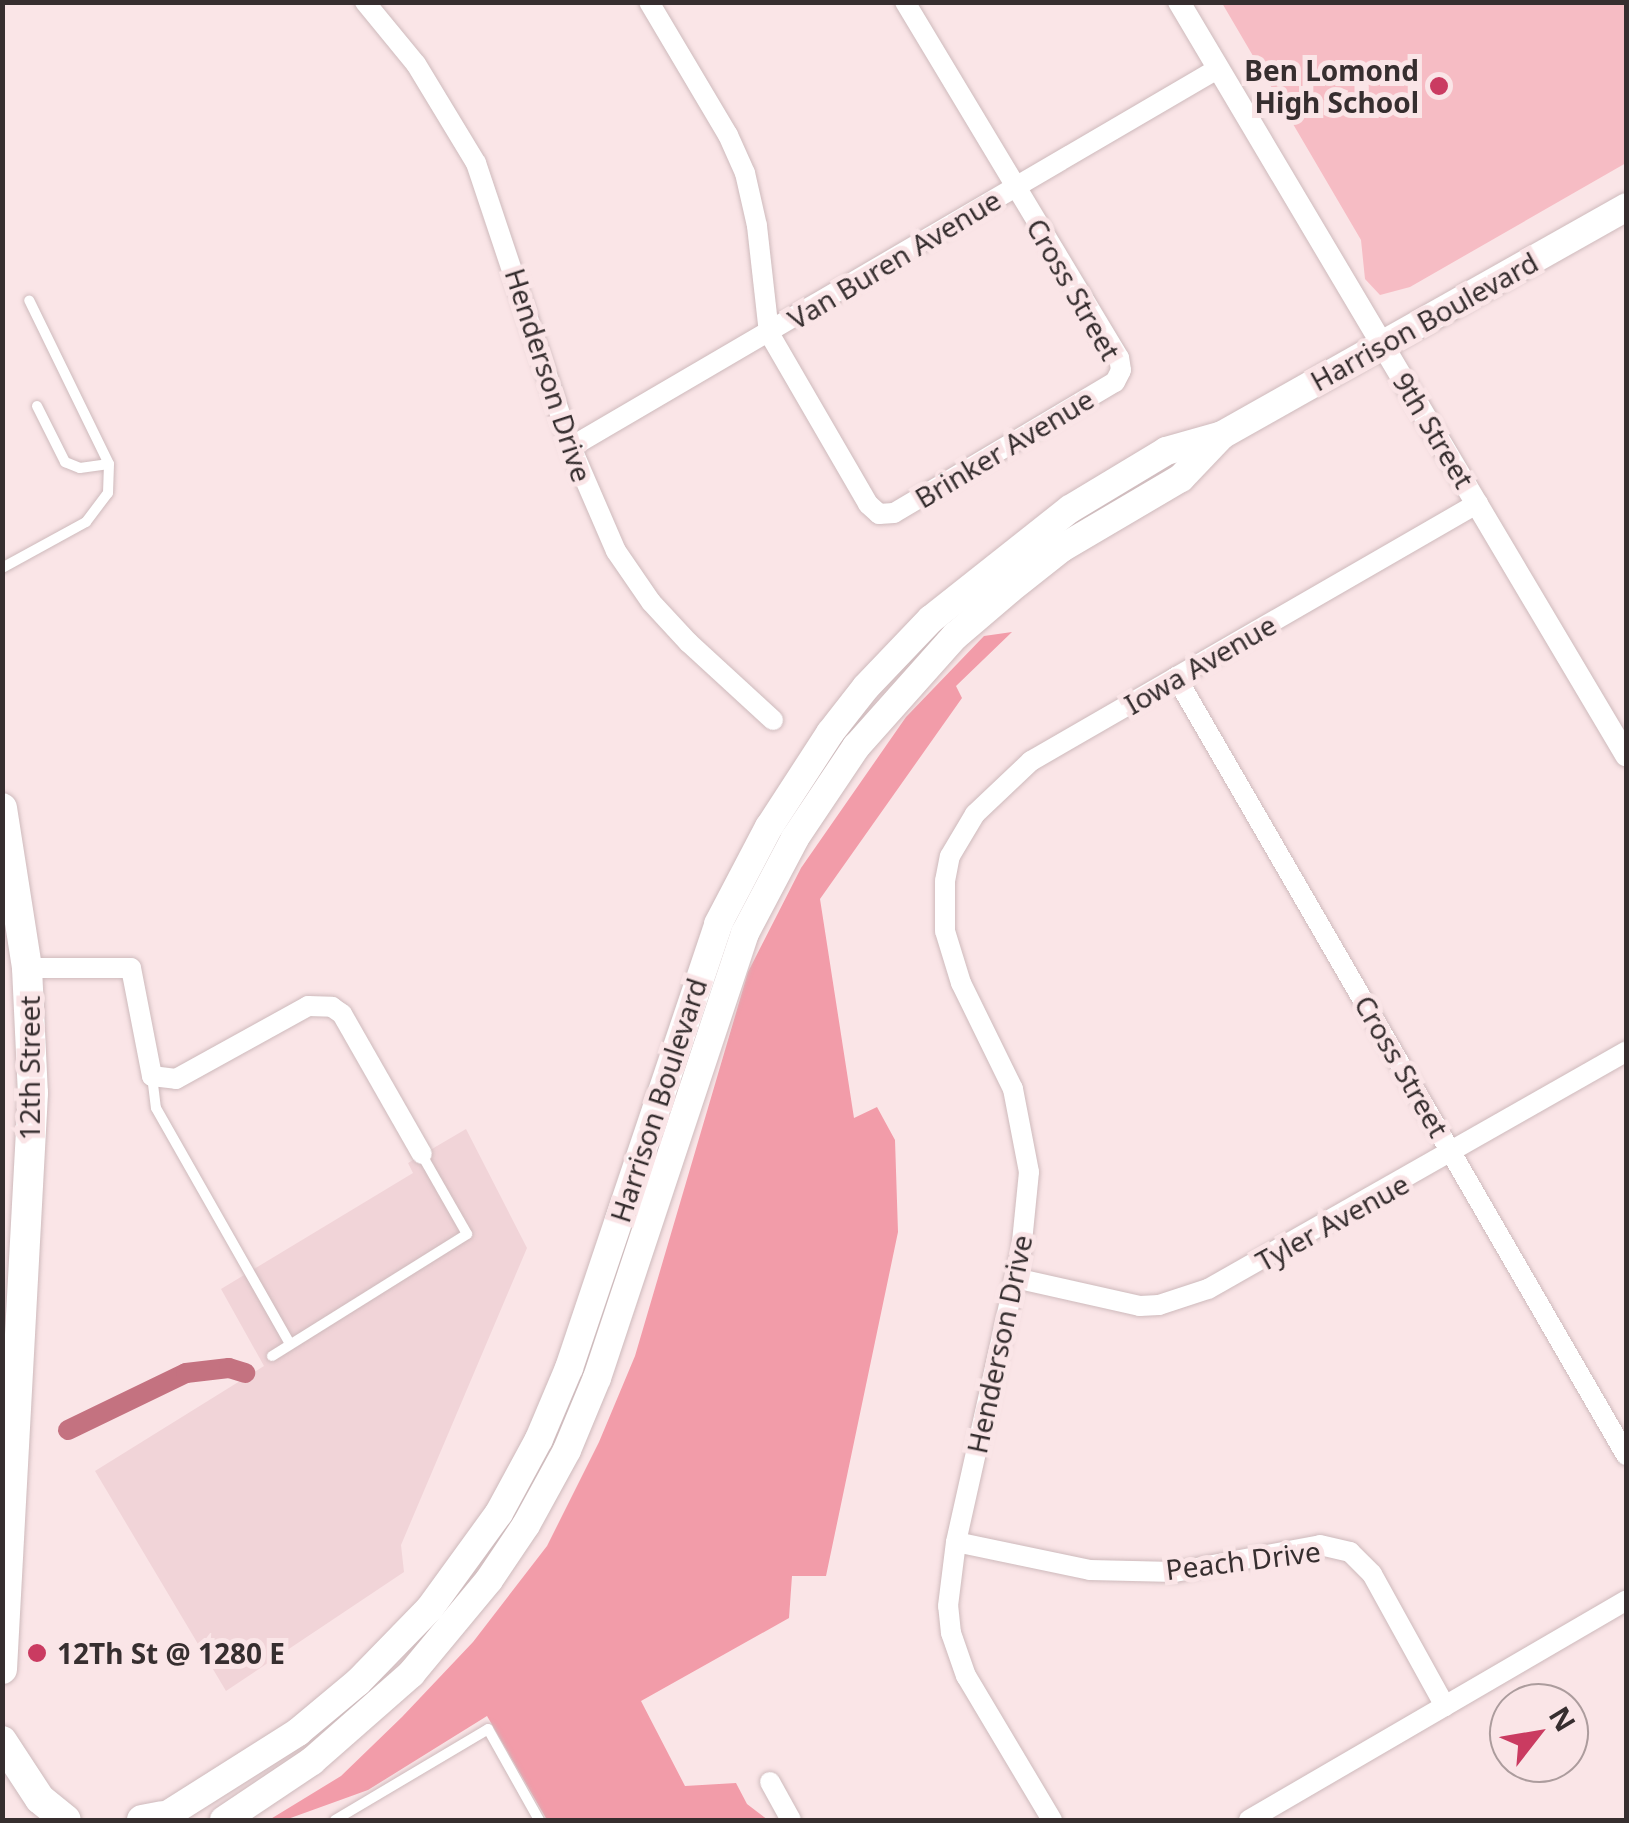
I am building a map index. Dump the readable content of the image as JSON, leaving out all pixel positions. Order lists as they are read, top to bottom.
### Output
{
  "streets": {
    "main road": ["Harrison Boulevard", "12th Street"],
    "street": [
      "Van Buren Avenue",
      "Cross Street",
      "Henderson Drive",
      "9th Street",
      "Brinker Avenue",
      "Iowa Avenue",
      "Tyler Avenue",
      "Peach Drive"
    ]
  },
  "crossings": [
    ["Van Buren Avenue", "Cross Street"],
    ["Van Buren Avenue", "Henderson Drive"],
    ["Van Buren Avenue", "9th Street"],
    ["Van Buren Avenue", "Brinker Avenue"],
    ["Cross Street", "Brinker Avenue"],
    ["Cross Street", "Iowa Avenue"],
    ["Cross Street", "Tyler Avenue"],
    ["Harrison Boulevard", "9th Street"],
    ["Henderson Drive", "Iowa Avenue"],
    ["Henderson Drive", "Tyler Avenue"],
    ["Henderson Drive", "Peach Drive"],
    ["9th Street", "Iowa Avenue"]
  ],
  "places": ["Ben Lomond High School", "12Th St @ 1280 E"],
  "north": "top right"
}
